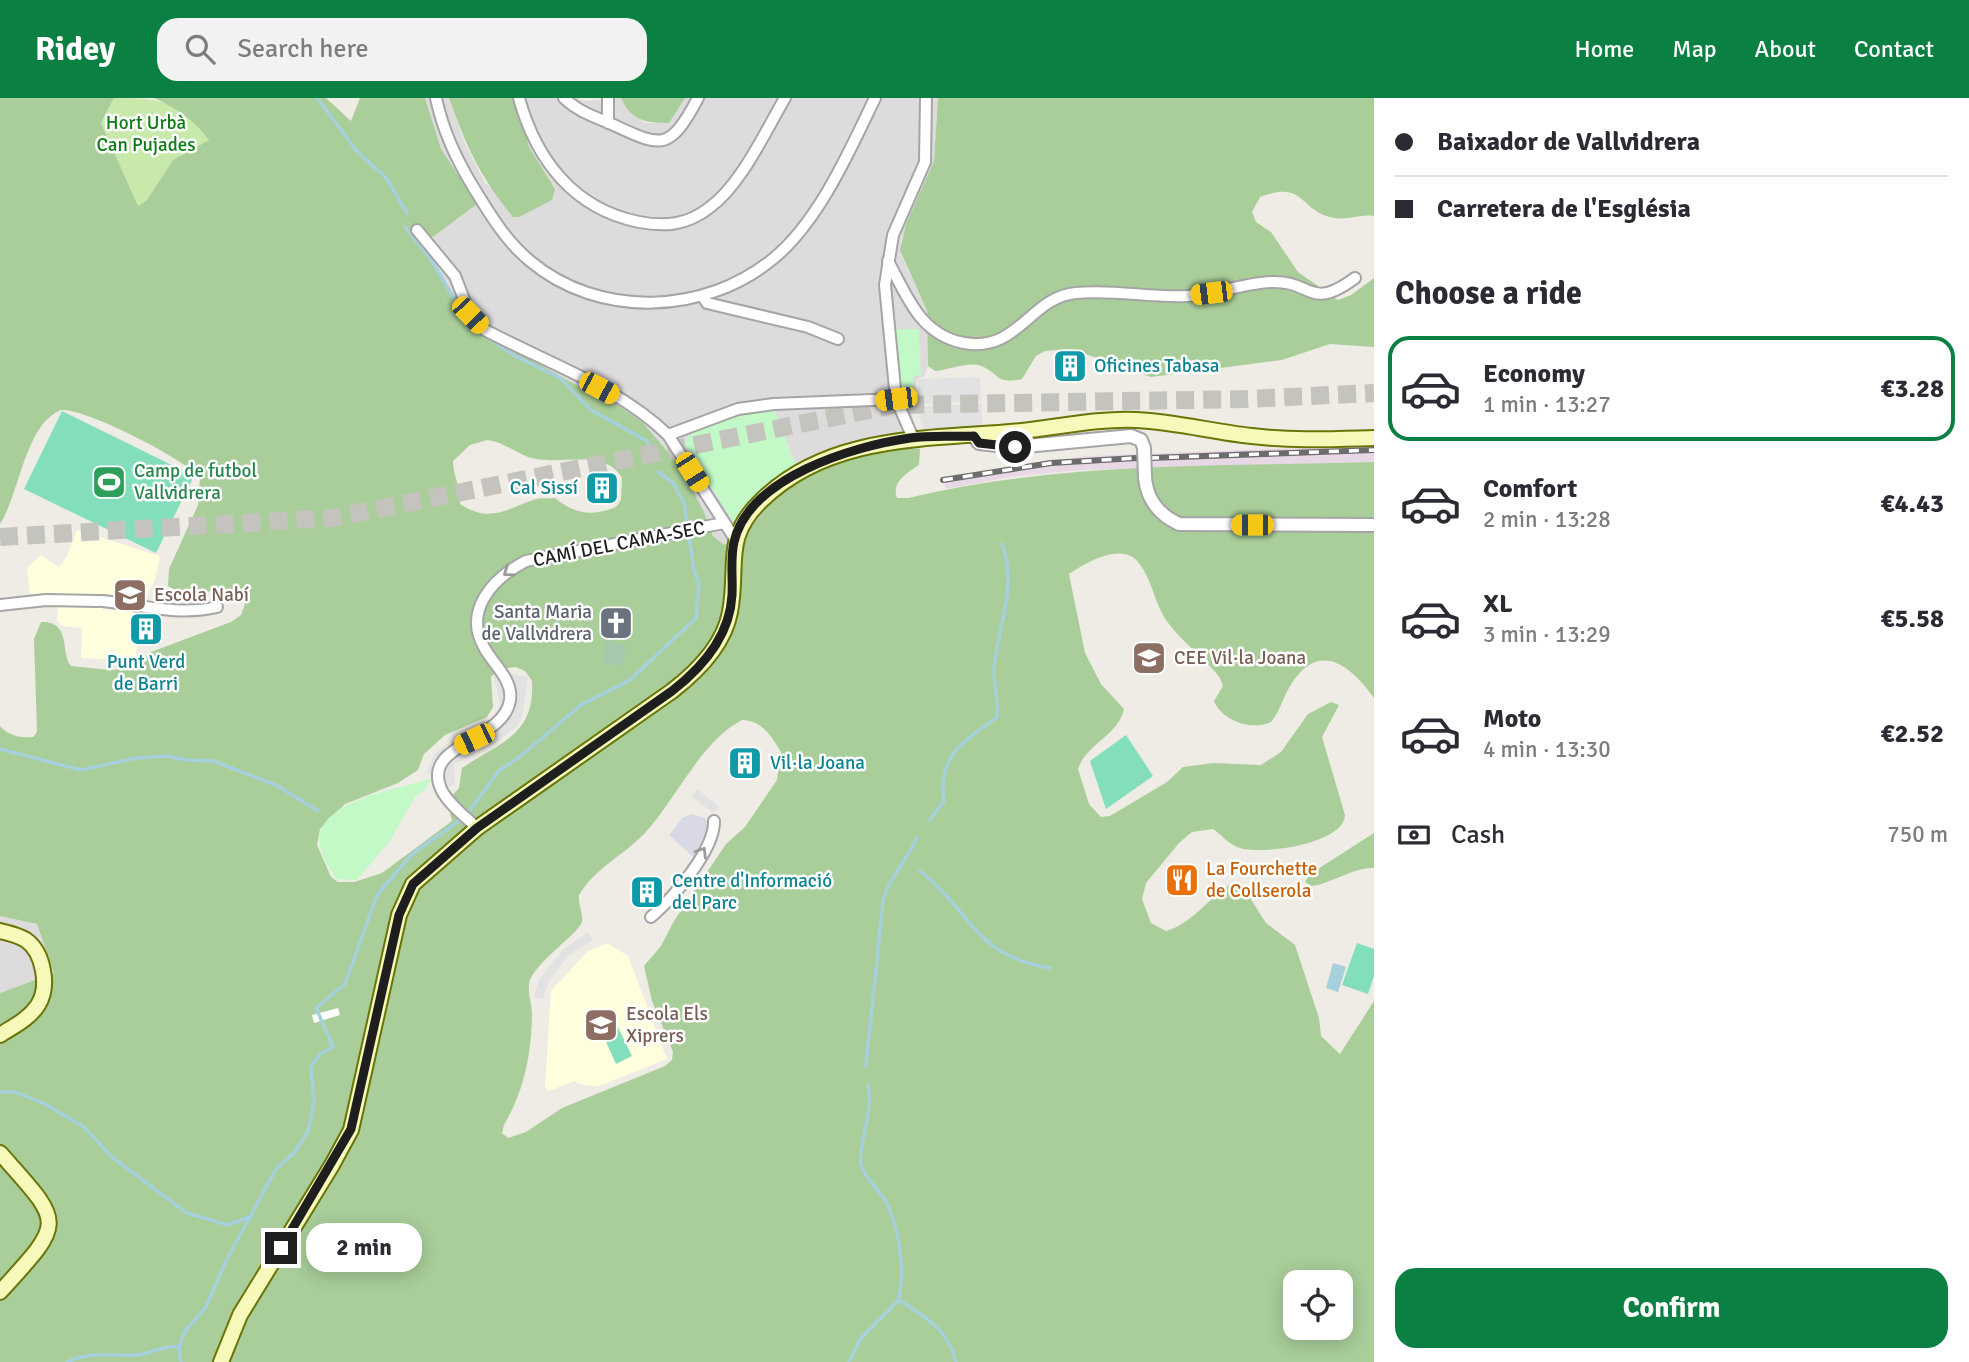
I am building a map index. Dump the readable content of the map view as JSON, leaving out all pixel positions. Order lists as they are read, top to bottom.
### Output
{
  "streets": {
    "street": ["CAMÍ DEL CAMA-SEC"]
  },
  "parks": ["Hort Urbà Can Pujades"],
  "places": {
    "building": [
      "Oficines Tabasa",
      "Cal Sissí",
      "Punt Verd de Barri",
      "Vil·la Joana",
      "Centre d'Informació del Parc"
    ],
    "sports": ["Camp de futbol Vallvidrera"],
    "school or university": ["Escola Nabí", "CEE Vil·la Joana", "Escola Els Xiprers"],
    "church": ["Santa Maria de Vallvidrera"],
    "restaurant": ["La Fourchette de Collserola"]
  },
  "page": {
    "header": "Ridey",
    "search": "Search here",
    "nav": [
      "Home",
      "Map",
      "About",
      "Contact"
    ],
    "banner": ["Baixador de Vallvidrera", "Carretera de l'Església"],
    "heading": "Choose a ride",
    "list": [
      {
        "name": "Economy",
        "note": "1 min · 13:27",
        "value": "€3.28"
      },
      {
        "name": "Comfort",
        "note": "2 min · 13:28",
        "value": "€4.43"
      },
      {
        "name": "XL",
        "note": "3 min · 13:29",
        "value": "€5.58"
      },
      {
        "name": "Moto",
        "note": "4 min · 13:30",
        "value": "€2.52"
      }
    ],
    "pay": ["Cash", "750 m"],
    "bubble": "2 min",
    "buttons": "Confirm"
  }
}
